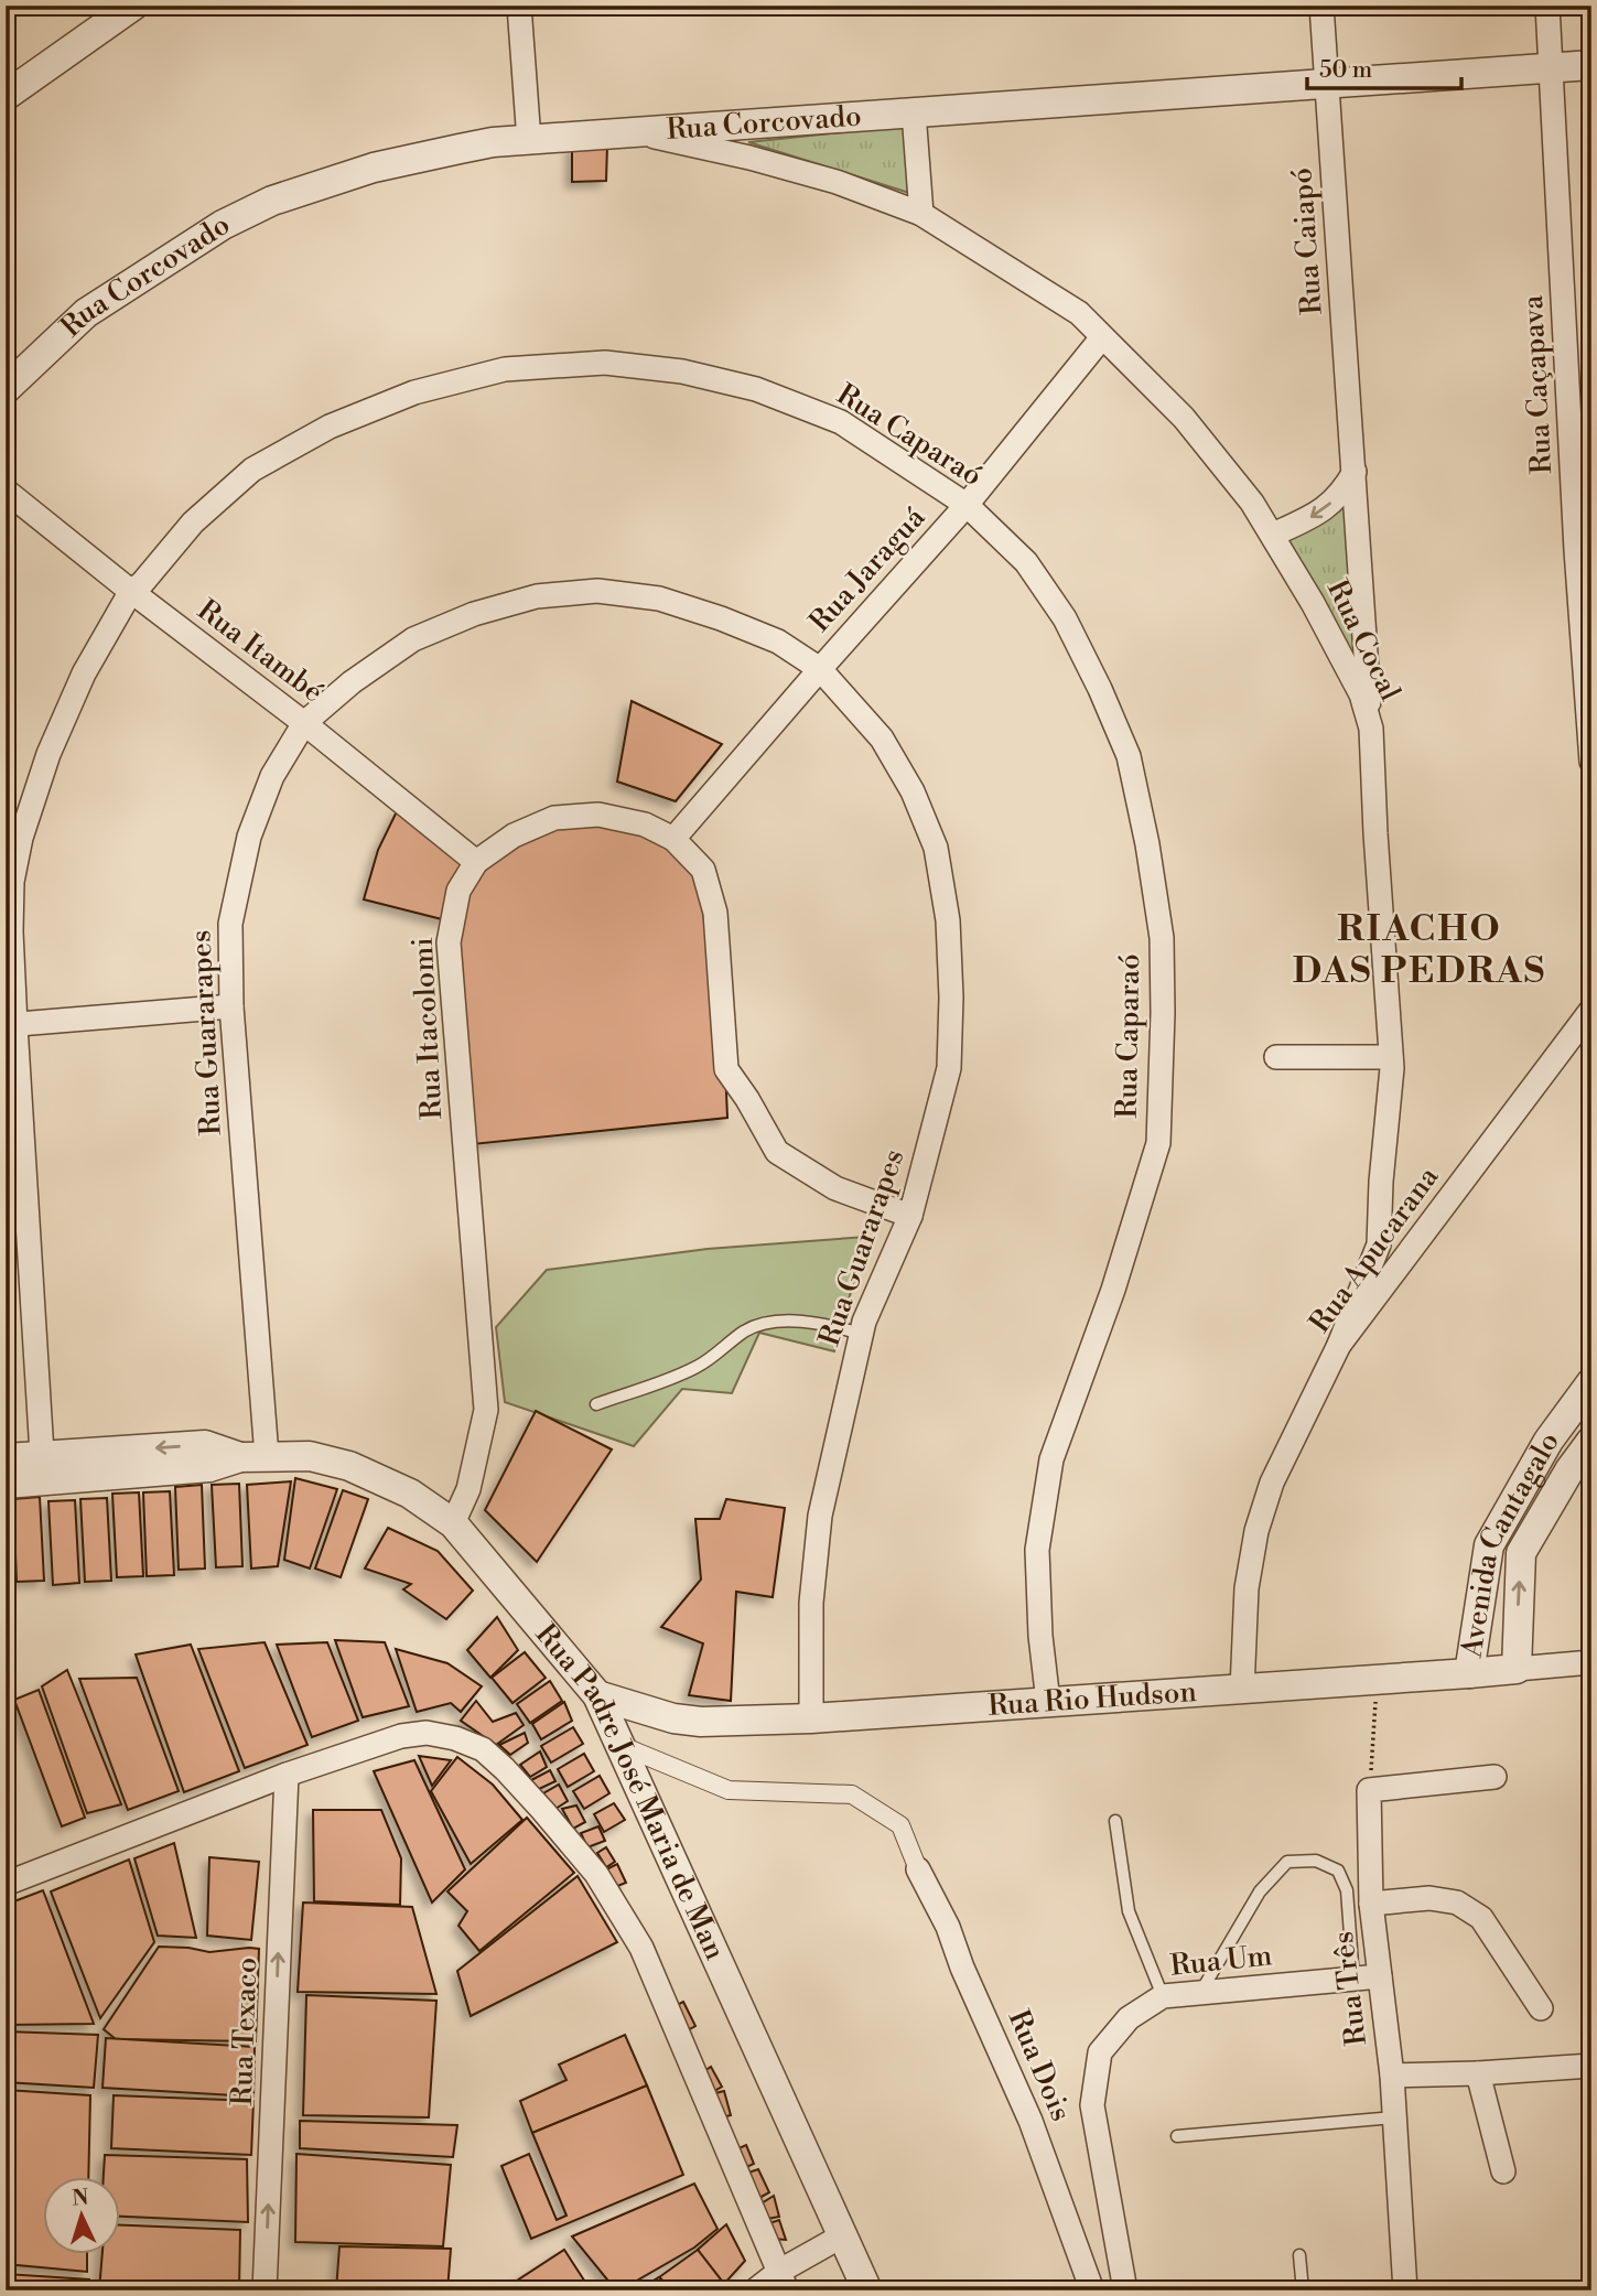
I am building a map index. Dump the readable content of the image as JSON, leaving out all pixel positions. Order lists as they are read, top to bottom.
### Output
{
  "streets": {
    "street": [
      "Rua Corcovado",
      "Rua Caiapó",
      "Rua Caçapava",
      "Rua Caparaó",
      "Rua Jaraguá",
      "Rua Cocal",
      "Rua Itambé",
      "Rua Itacolomi",
      "Rua Guararapes",
      "Rua Apucarana",
      "Avenida Cantagalo",
      "Rua Rio Hudson",
      "Rua Padre José Maria de Man",
      "Rua Um",
      "Rua Três",
      "Rua Texaco",
      "Rua Dois"
    ]
  },
  "crossings": [
    ["Rua Corcovado", "Rua Caiapó"],
    ["Rua Corcovado", "Rua Caçapava"],
    ["Rua Corcovado", "Rua Cocal"],
    ["Rua Caiapó", "Rua Cocal"],
    ["Rua Caparaó", "Rua Jaraguá"],
    ["Rua Caparaó", "Rua Itambé"],
    ["Rua Caparaó", "Rua Rio Hudson"],
    ["Rua Caparaó", "Rua Padre José Maria de Man"],
    ["Rua Jaraguá", "Rua Cocal"],
    ["Rua Jaraguá", "Rua Itacolomi"],
    ["Rua Jaraguá", "Rua Guararapes"],
    ["Rua Cocal", "Rua Apucarana"],
    ["Rua Itambé", "Rua Itacolomi"],
    ["Rua Itambé", "Rua Guararapes"],
    ["Rua Itacolomi", "Rua Guararapes"],
    ["Rua Itacolomi", "Rua Padre José Maria de Man"],
    ["Rua Guararapes", "Rua Rio Hudson"],
    ["Rua Guararapes", "Rua Padre José Maria de Man"],
    ["Rua Apucarana", "Rua Rio Hudson"],
    ["Avenida Cantagalo", "Rua Rio Hudson"],
    ["Rua Rio Hudson", "Rua Padre José Maria de Man"],
    ["Rua Um", "Rua Três"]
  ],
  "one_way": ["Rua Texaco"],
  "districts": ["RIACHO DAS PEDRAS"],
  "scale_bar": "50 m",
  "north": "top"
}
